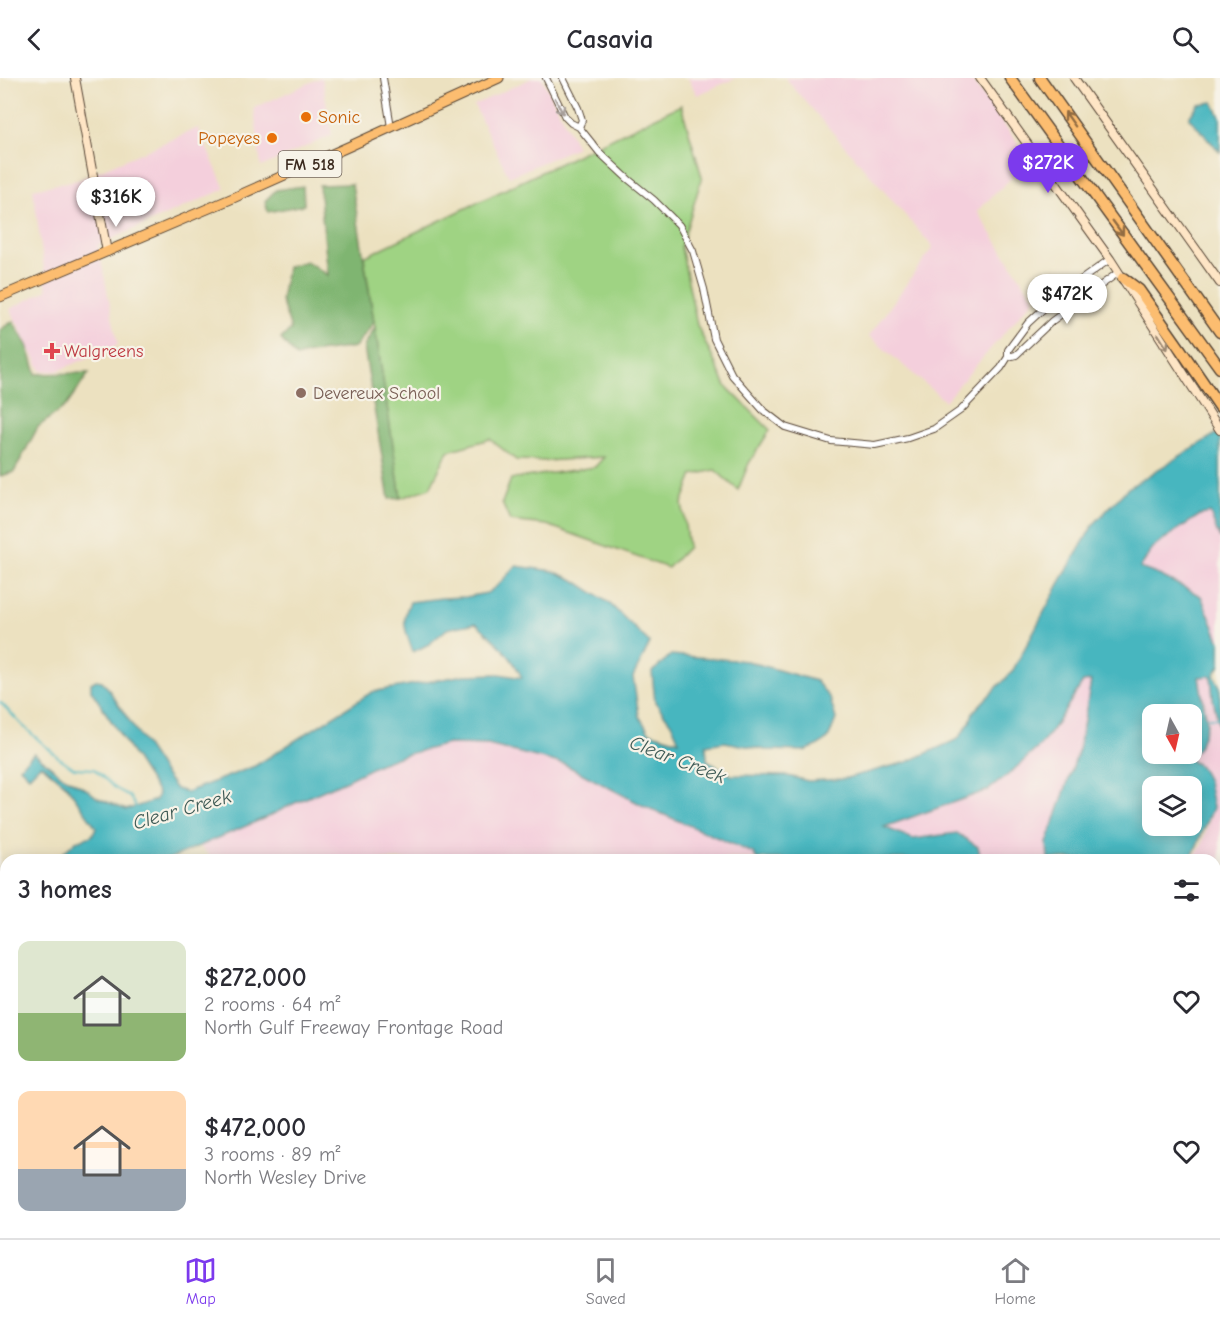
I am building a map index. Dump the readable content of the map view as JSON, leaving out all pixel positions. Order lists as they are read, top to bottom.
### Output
{
  "streets": {
    "main road": ["FM 518"]
  },
  "water": ["Clear Creek"],
  "places": {
    "other": ["Sonic", "Popeyes", "Devereux School"],
    "health": ["Walgreens"]
  },
  "north": "bottom",
  "page": {
    "header": "Casavia",
    "price": ["$272K", "$316K", "$472K"],
    "heading": "3 homes",
    "list": [
      {
        "name": "$272,000",
        "note": "2 rooms · 64 m² · North Gulf Freeway Frontage Road"
      },
      {
        "name": "$472,000",
        "note": "3 rooms · 89 m² · North Wesley Drive"
      }
    ],
    "tabs": ["Map", "Saved", "Home"]
  }
}
